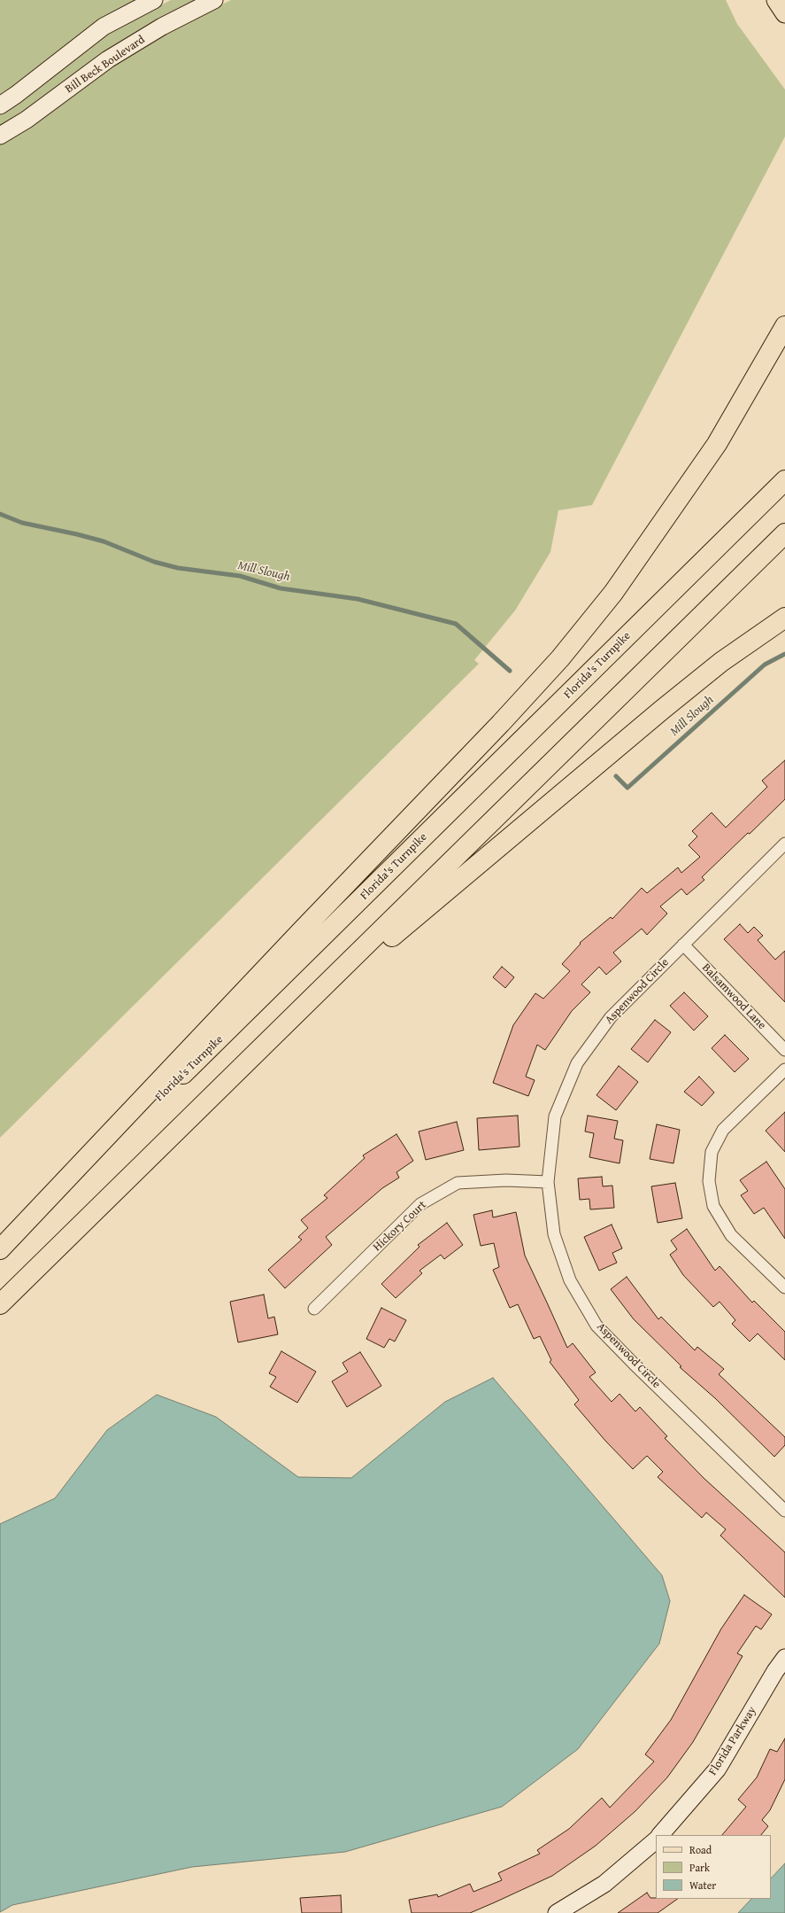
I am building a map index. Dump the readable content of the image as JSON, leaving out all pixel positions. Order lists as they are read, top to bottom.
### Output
{
  "streets": {
    "highway": ["Florida's Turnpike"],
    "street": [
      "Bill Beck Boulevard",
      "Aspenwood Circle",
      "Balsamwood Lane",
      "Hickory Court",
      "Florida Parkway"
    ]
  },
  "crossings": [
    ["Aspenwood Circle", "Balsamwood Lane"],
    ["Aspenwood Circle", "Hickory Court"]
  ],
  "water": ["Mill Slough"],
  "legend": ["Road", "Park", "Water"]
}
